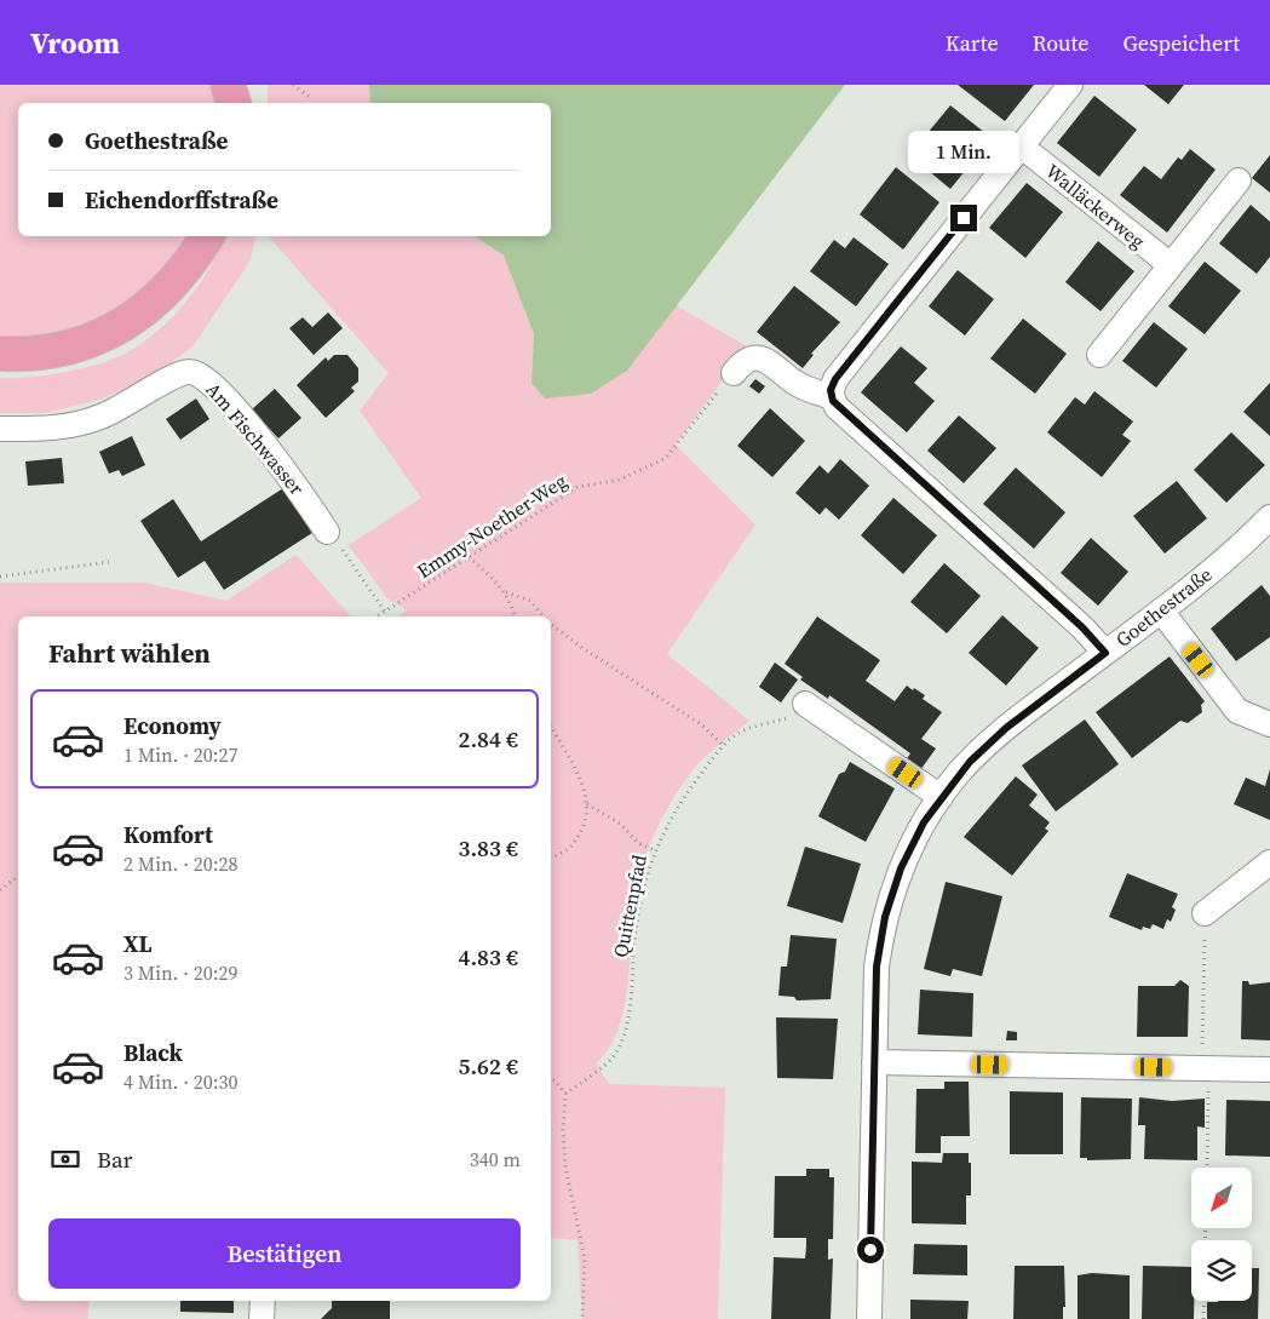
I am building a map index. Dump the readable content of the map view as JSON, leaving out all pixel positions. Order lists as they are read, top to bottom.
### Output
{
  "streets": {
    "street": ["Walläckerweg", "Am Fischwasser", "Goethestraße"],
    "path": ["Emmy-Noether-Weg", "Quittenpfad"]
  },
  "north": "bottom left",
  "page": {
    "header": "Vroom",
    "nav": ["Karte", "Route", "Gespeichert"],
    "banner": ["Goethestraße", "Eichendorffstraße"],
    "bubble": "1 Min.",
    "heading": "Fahrt wählen",
    "list": [
      {
        "name": "Economy",
        "note": "1 Min. · 20:27",
        "value": "2.84 €"
      },
      {
        "name": "Komfort",
        "note": "2 Min. · 20:28",
        "value": "3.83 €"
      },
      {
        "name": "XL",
        "note": "3 Min. · 20:29",
        "value": "4.83 €"
      },
      {
        "name": "Black",
        "note": "4 Min. · 20:30",
        "value": "5.62 €"
      }
    ],
    "pay": ["Bar", "340 m"],
    "buttons": "Bestätigen"
  }
}
